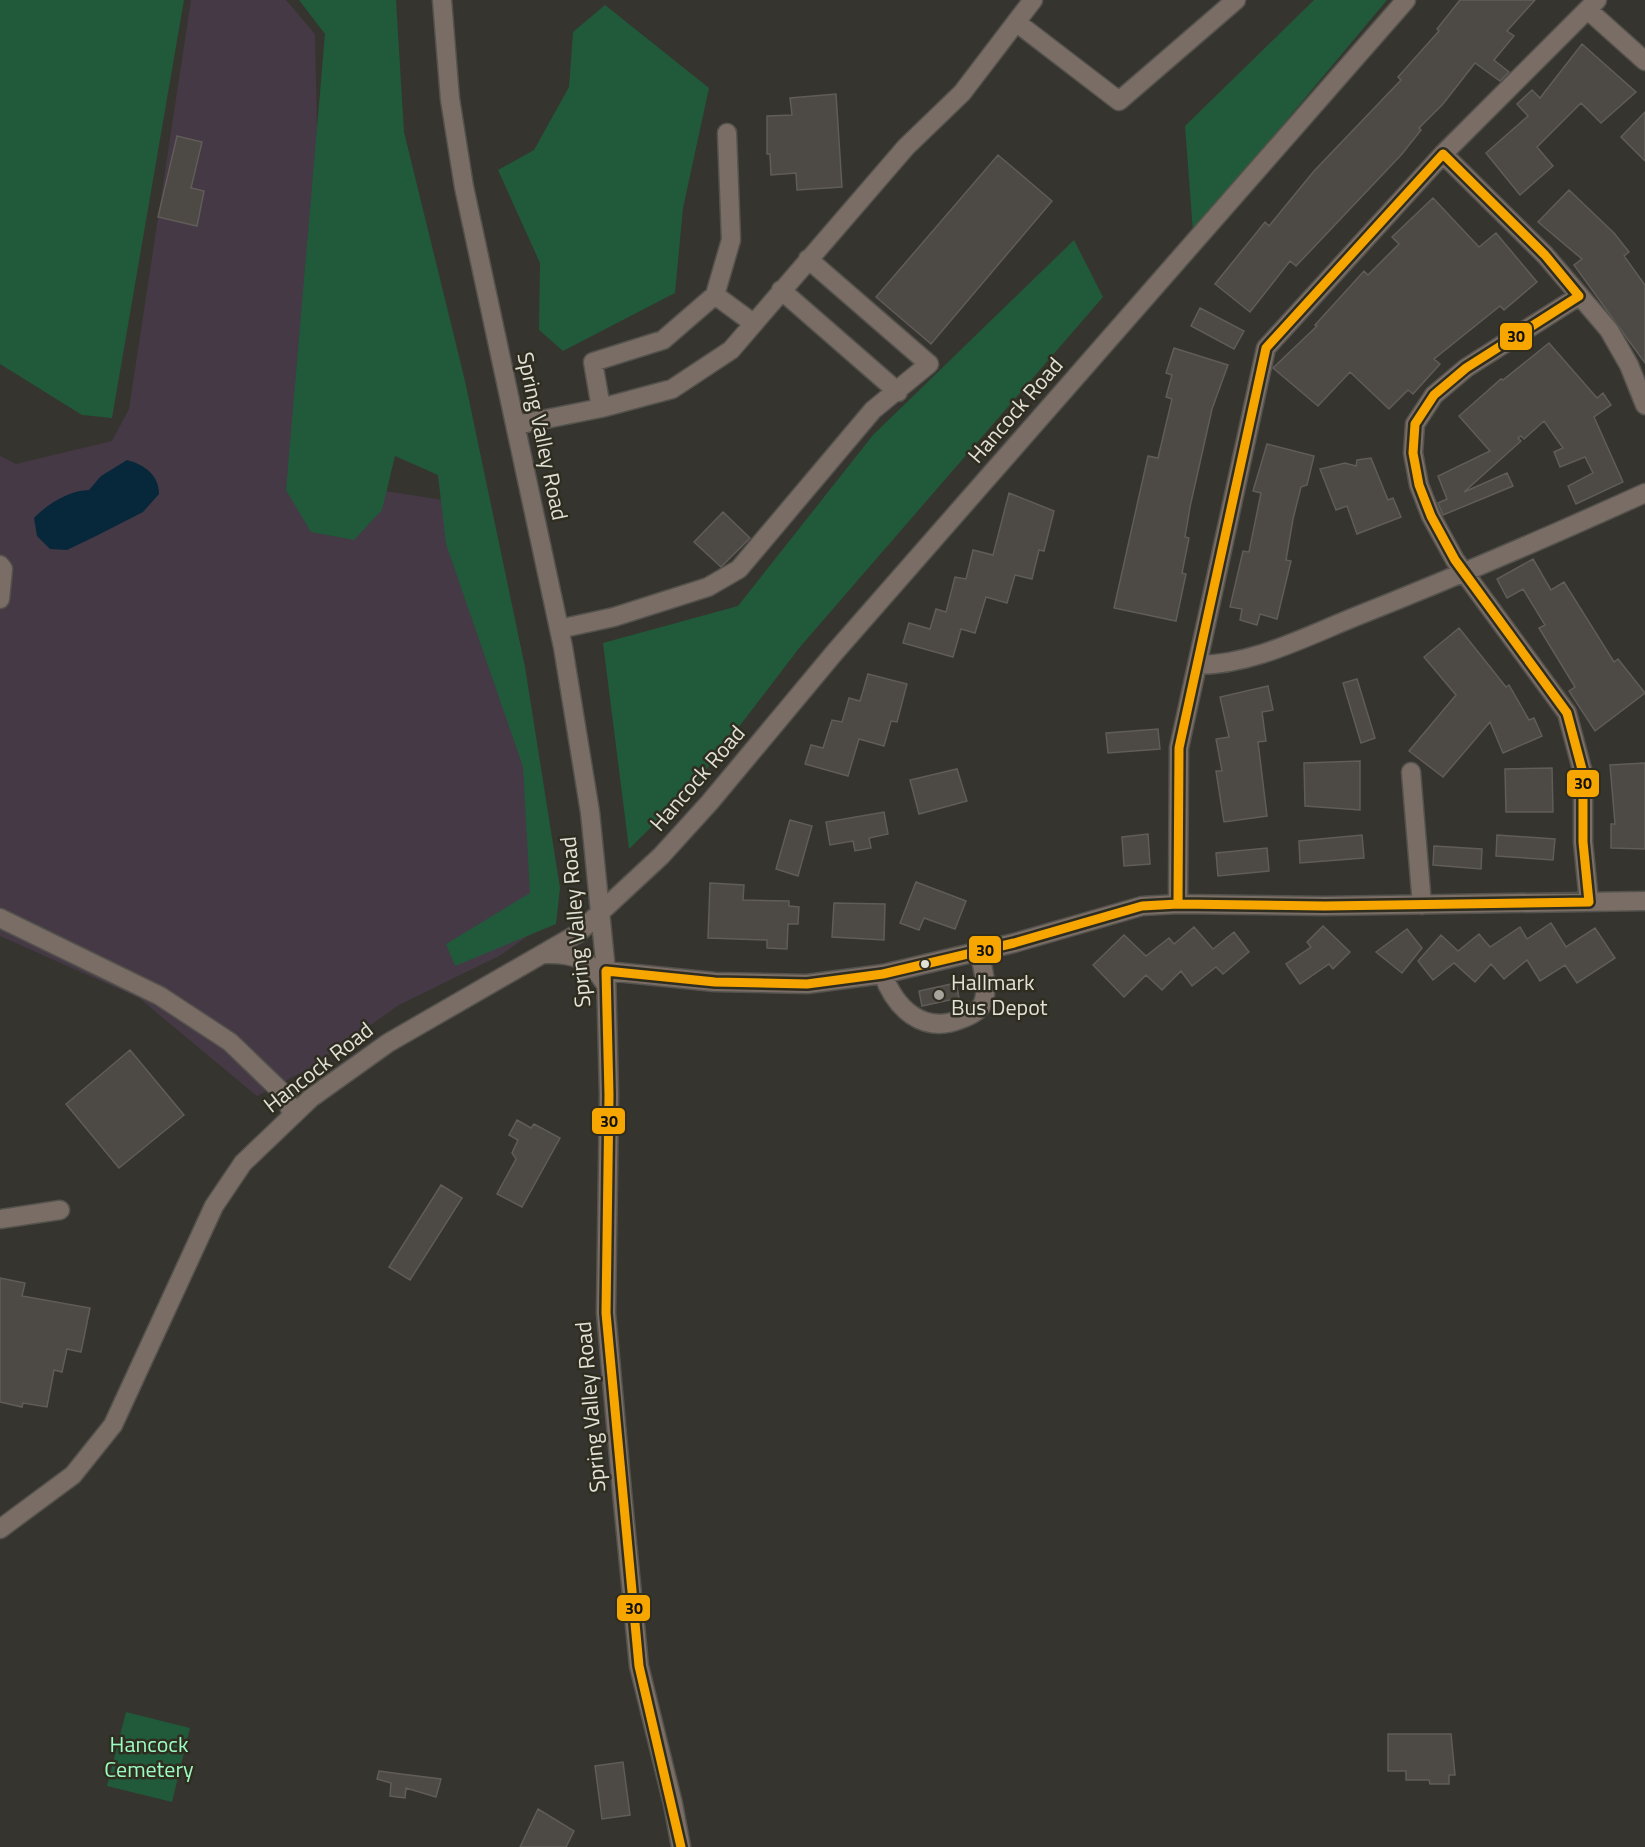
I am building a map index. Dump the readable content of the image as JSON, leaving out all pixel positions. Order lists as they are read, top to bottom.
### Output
{
  "streets": {
    "street": ["Hancock Road", "Spring Valley Road"]
  },
  "crossings": [
    ["Hancock Road", "Spring Valley Road"]
  ],
  "parks": ["Hancock Cemetery"],
  "places": ["Hallmark Bus Depot"],
  "lines": ["transit line 30"]
}
